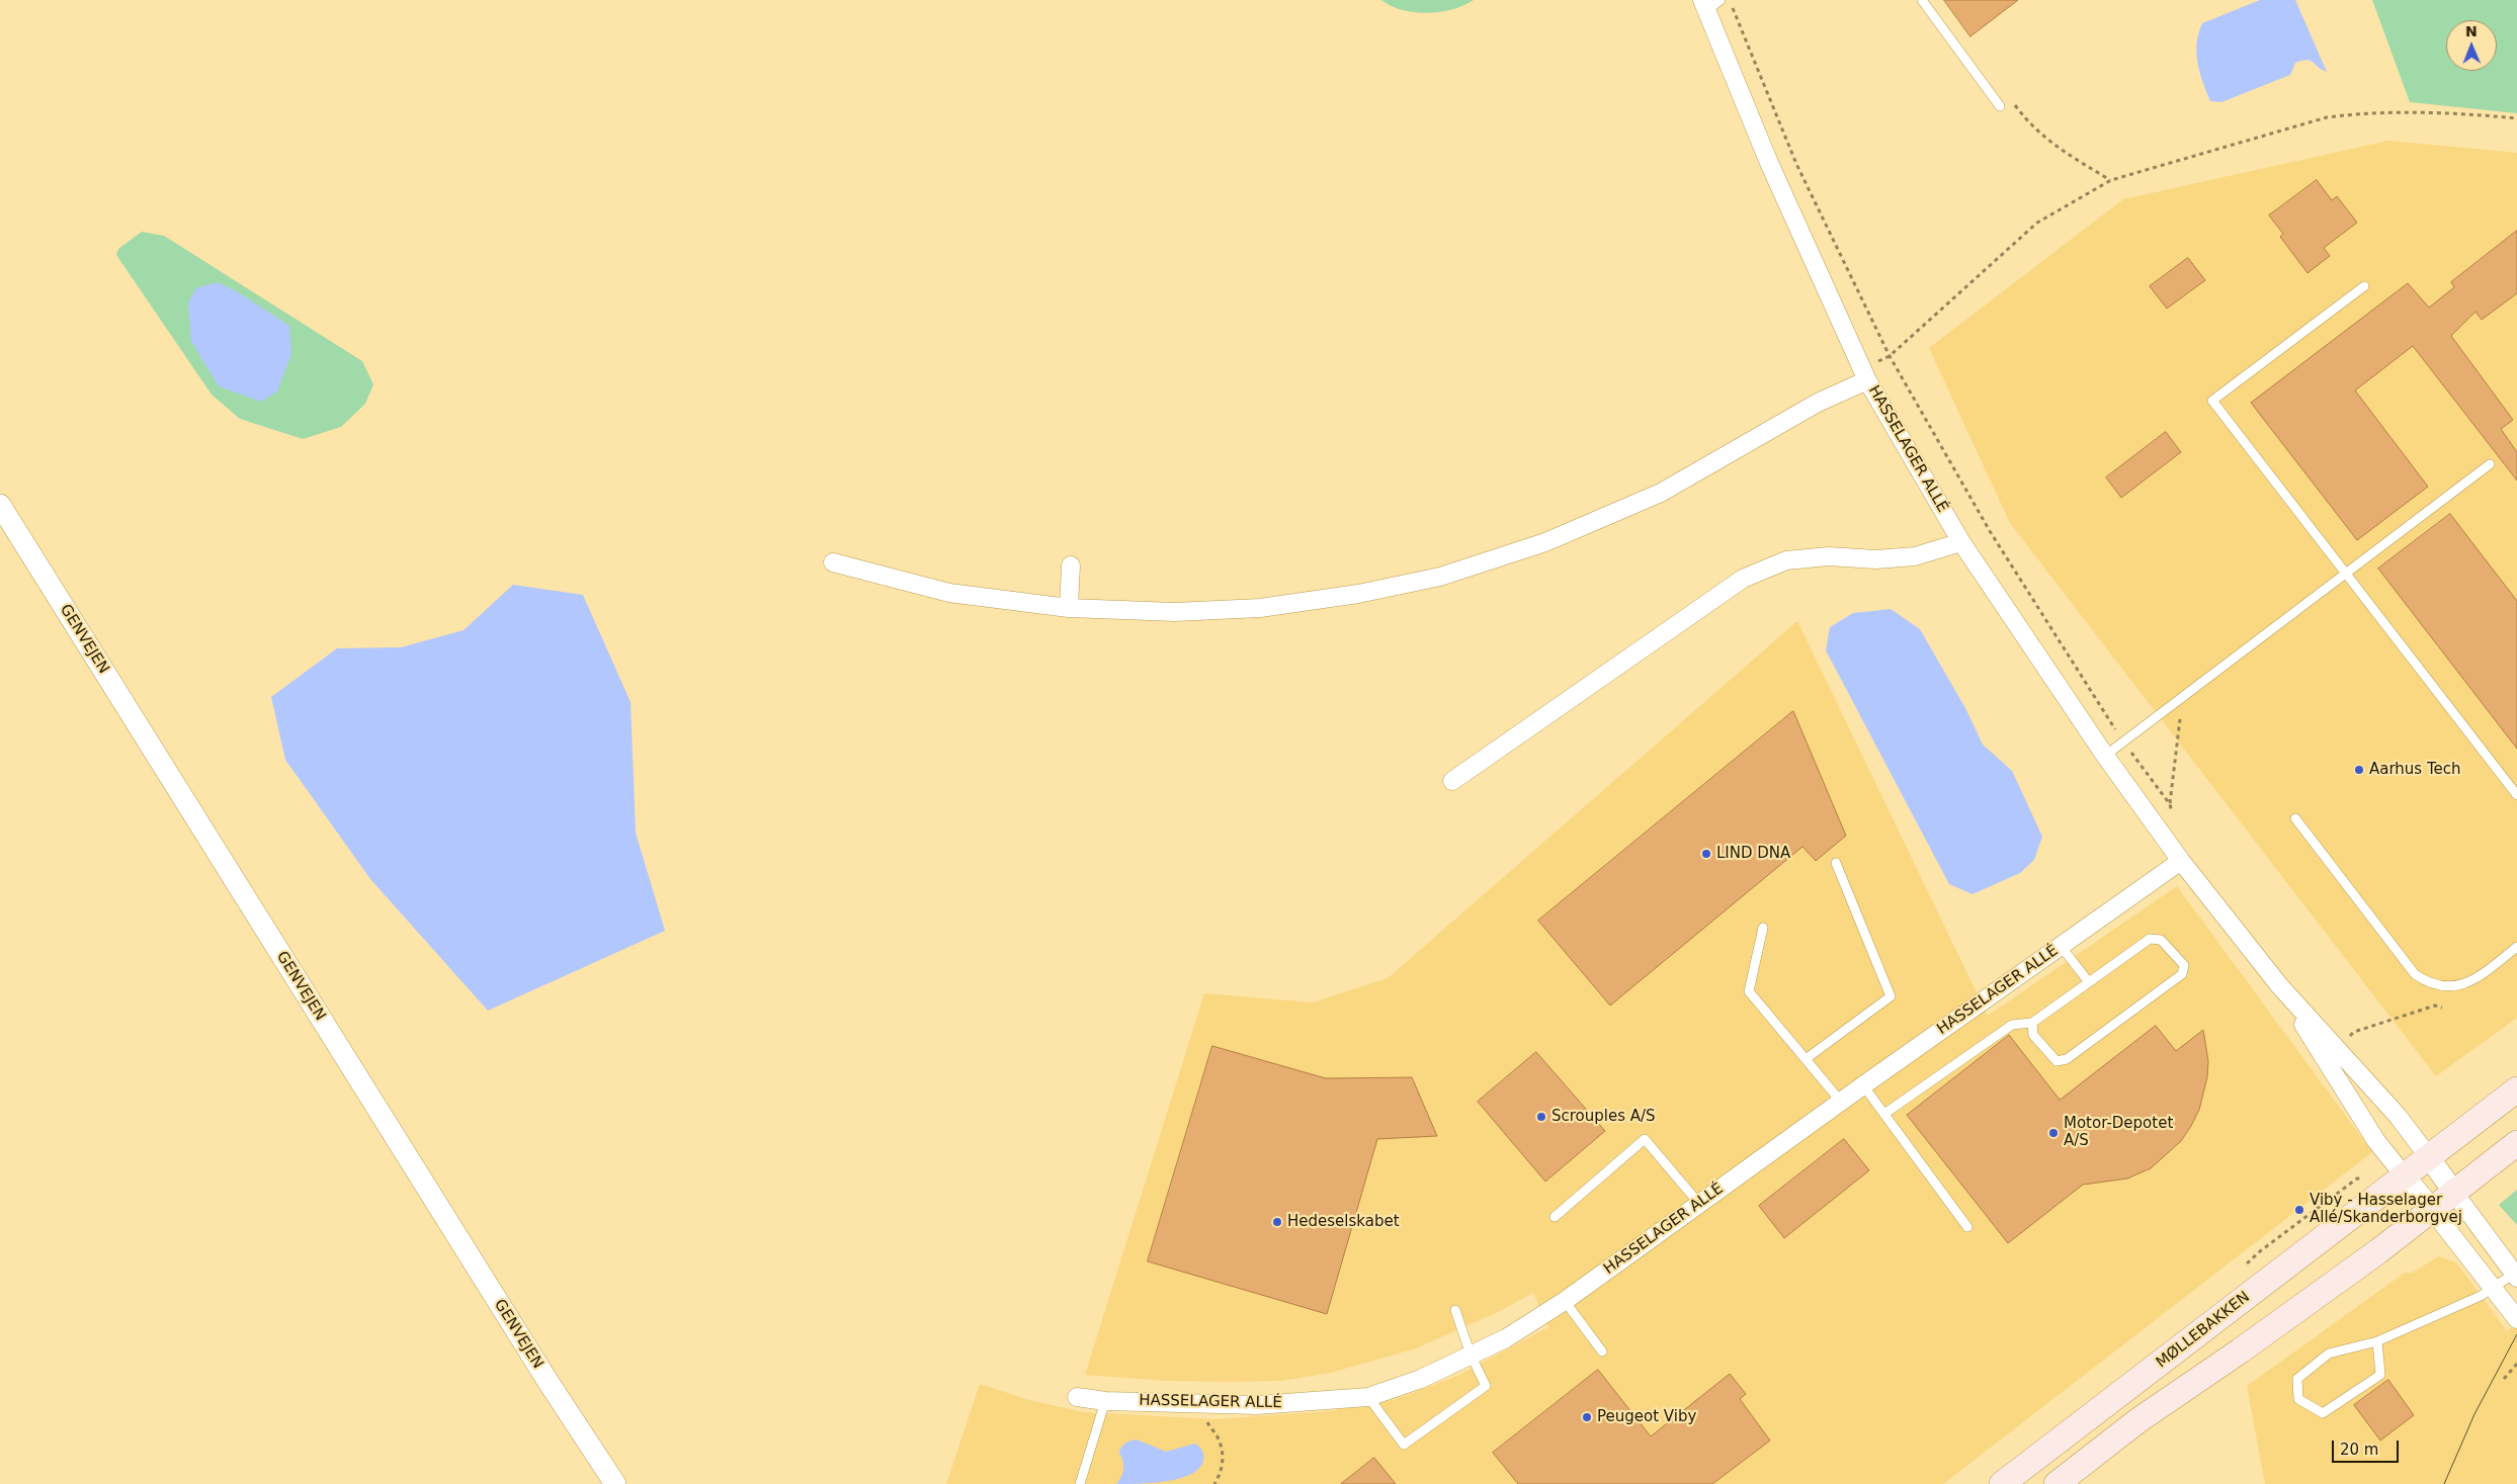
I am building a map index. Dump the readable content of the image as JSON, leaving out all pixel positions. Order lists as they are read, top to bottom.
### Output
{
  "streets": {
    "main road": ["MØLLEBAKKEN"],
    "street": ["HASSELAGER ALLÉ", "GENVEJEN"]
  },
  "crossings": [
    ["HASSELAGER ALLÉ", "MØLLEBAKKEN"]
  ],
  "places": [
    "Aarhus Tech",
    "LIND DNA",
    "Scrouples A/S",
    "Motor-Depotet A/S",
    "Viby - Hasselager Allé/Skanderborgvej",
    "Hedeselskabet",
    "Peugeot Viby"
  ],
  "scale_bar": "20 m",
  "north": "top"
}
